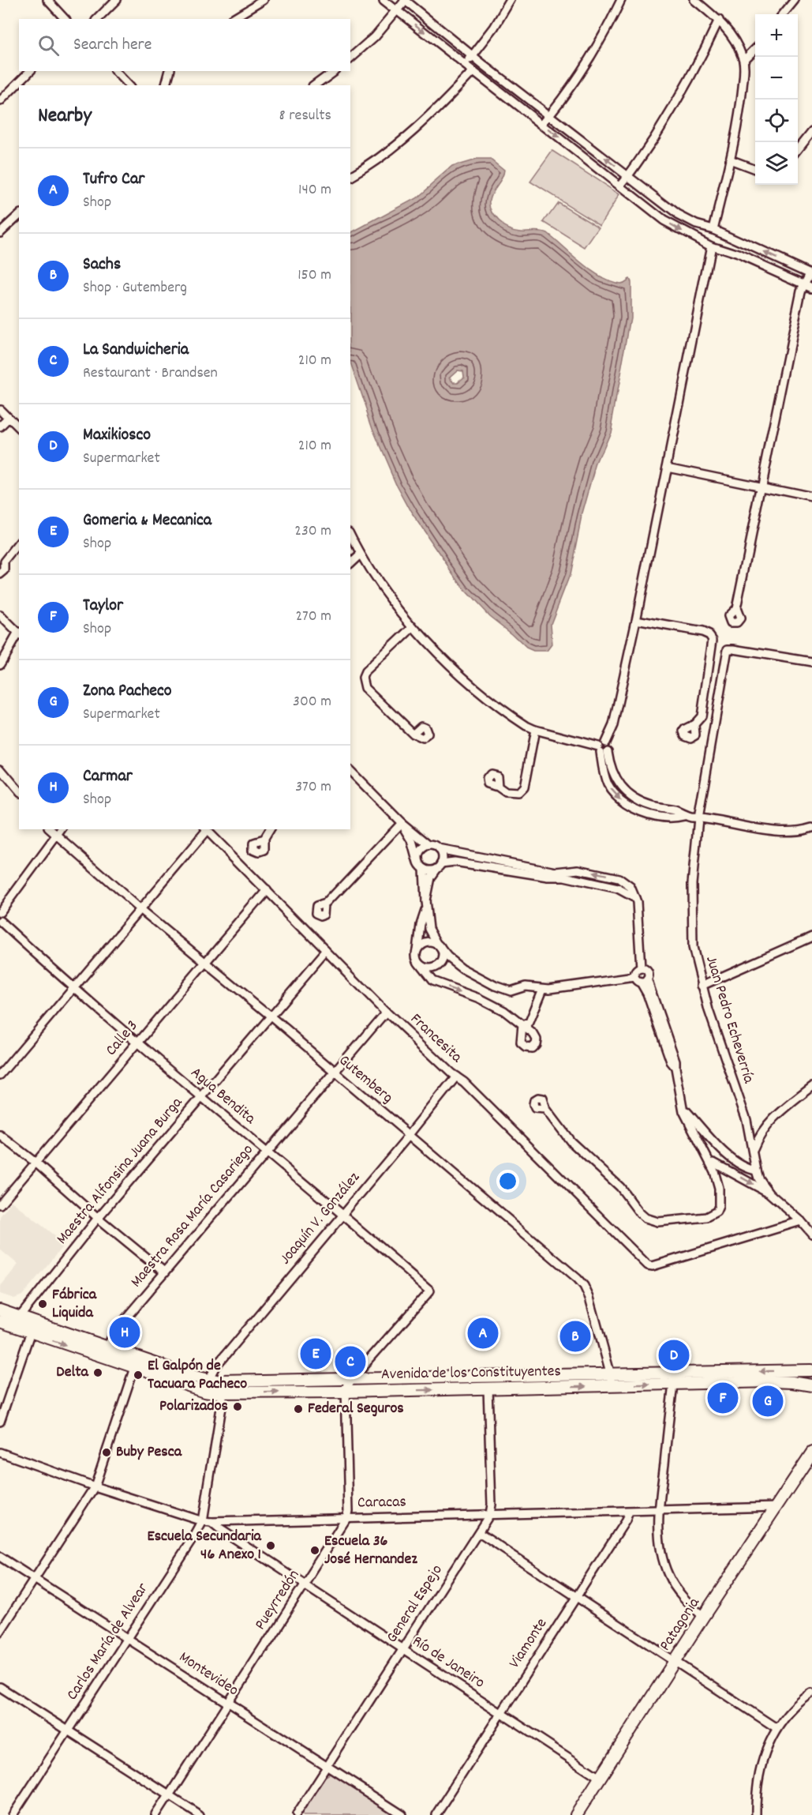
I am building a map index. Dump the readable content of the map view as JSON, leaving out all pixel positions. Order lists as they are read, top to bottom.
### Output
{
  "streets": {
    "main road": ["Avenida de los Constituyentes", "Patagonia"],
    "street": [
      "Juan Pedro Echeverría",
      "Calle 3",
      "Francesita",
      "Gutemberg",
      "Agua Bendita",
      "Maestra Alfonsina Juana Burga",
      "Maestra Rosa María Casariego",
      "Joaquín V. González",
      "Caracas",
      "Pueyrredón",
      "General Espejo",
      "Carlos María de Alvear",
      "Viamonte",
      "Río de Janeiro",
      "Montevideo"
    ]
  },
  "crossings": [
    ["Juan Pedro Echeverría", "Francesita"],
    ["Calle 3", "Francesita"],
    ["Calle 3", "Gutemberg"],
    ["Calle 3", "Agua Bendita"],
    ["Francesita", "Maestra Alfonsina Juana Burga"],
    ["Francesita", "Maestra Rosa María Casariego"],
    ["Francesita", "Joaquín V. González"],
    ["Gutemberg", "Maestra Alfonsina Juana Burga"],
    ["Gutemberg", "Maestra Rosa María Casariego"],
    ["Gutemberg", "Joaquín V. González"],
    ["Gutemberg", "Avenida de los Constituyentes"],
    ["Agua Bendita", "Maestra Alfonsina Juana Burga"],
    ["Agua Bendita", "Maestra Rosa María Casariego"],
    ["Agua Bendita", "Joaquín V. González"],
    ["Agua Bendita", "Pueyrredón"],
    ["Maestra Alfonsina Juana Burga", "Avenida de los Constituyentes"],
    ["Maestra Rosa María Casariego", "Avenida de los Constituyentes"],
    ["Joaquín V. González", "Avenida de los Constituyentes"],
    ["Avenida de los Constituyentes", "Pueyrredón"],
    ["Avenida de los Constituyentes", "General Espejo"],
    ["Avenida de los Constituyentes", "Carlos María de Alvear"],
    ["Caracas", "Pueyrredón"],
    ["Caracas", "General Espejo"],
    ["Caracas", "Patagonia"],
    ["Caracas", "Carlos María de Alvear"],
    ["Caracas", "Viamonte"],
    ["Caracas", "Río de Janeiro"],
    ["Pueyrredón", "Río de Janeiro"],
    ["Pueyrredón", "Montevideo"],
    ["General Espejo", "Río de Janeiro"],
    ["General Espejo", "Montevideo"],
    ["Patagonia", "Río de Janeiro"],
    ["Carlos María de Alvear", "Montevideo"],
    ["Viamonte", "Río de Janeiro"]
  ],
  "places": [
    "Fábrica Liquida",
    "Delta",
    "El Galpón de Tacuara Pacheco",
    "Polarizados",
    "Federal Seguros",
    "Buby Pesca",
    "Escuela Secundaria 46 Anexo 1",
    "Escuela 36 José Hernandez"
  ],
  "page": {
    "map_buttons": ["+", "−"],
    "search": "Search here",
    "heading": ["Nearby", "8 results"],
    "list": [
      {
        "mark": "A",
        "name": "Tufro Car",
        "note": "Shop",
        "value": "140 m"
      },
      {
        "mark": "B",
        "name": "Sachs",
        "note": "Shop · Gutemberg",
        "value": "150 m"
      },
      {
        "mark": "C",
        "name": "La Sandwicheria",
        "note": "Restaurant · Brandsen",
        "value": "210 m"
      },
      {
        "mark": "D",
        "name": "Maxikiosco",
        "note": "Supermarket",
        "value": "210 m"
      },
      {
        "mark": "E",
        "name": "Gomeria & Mecanica",
        "note": "Shop",
        "value": "230 m"
      },
      {
        "mark": "F",
        "name": "Taylor",
        "note": "Shop",
        "value": "270 m"
      },
      {
        "mark": "G",
        "name": "Zona Pacheco",
        "note": "Supermarket",
        "value": "300 m"
      },
      {
        "mark": "H",
        "name": "Carmar",
        "note": "Shop",
        "value": "370 m"
      }
    ],
    "pins": [
      "H",
      "A",
      "B",
      "E",
      "D",
      "C",
      "F",
      "G"
    ]
  }
}
